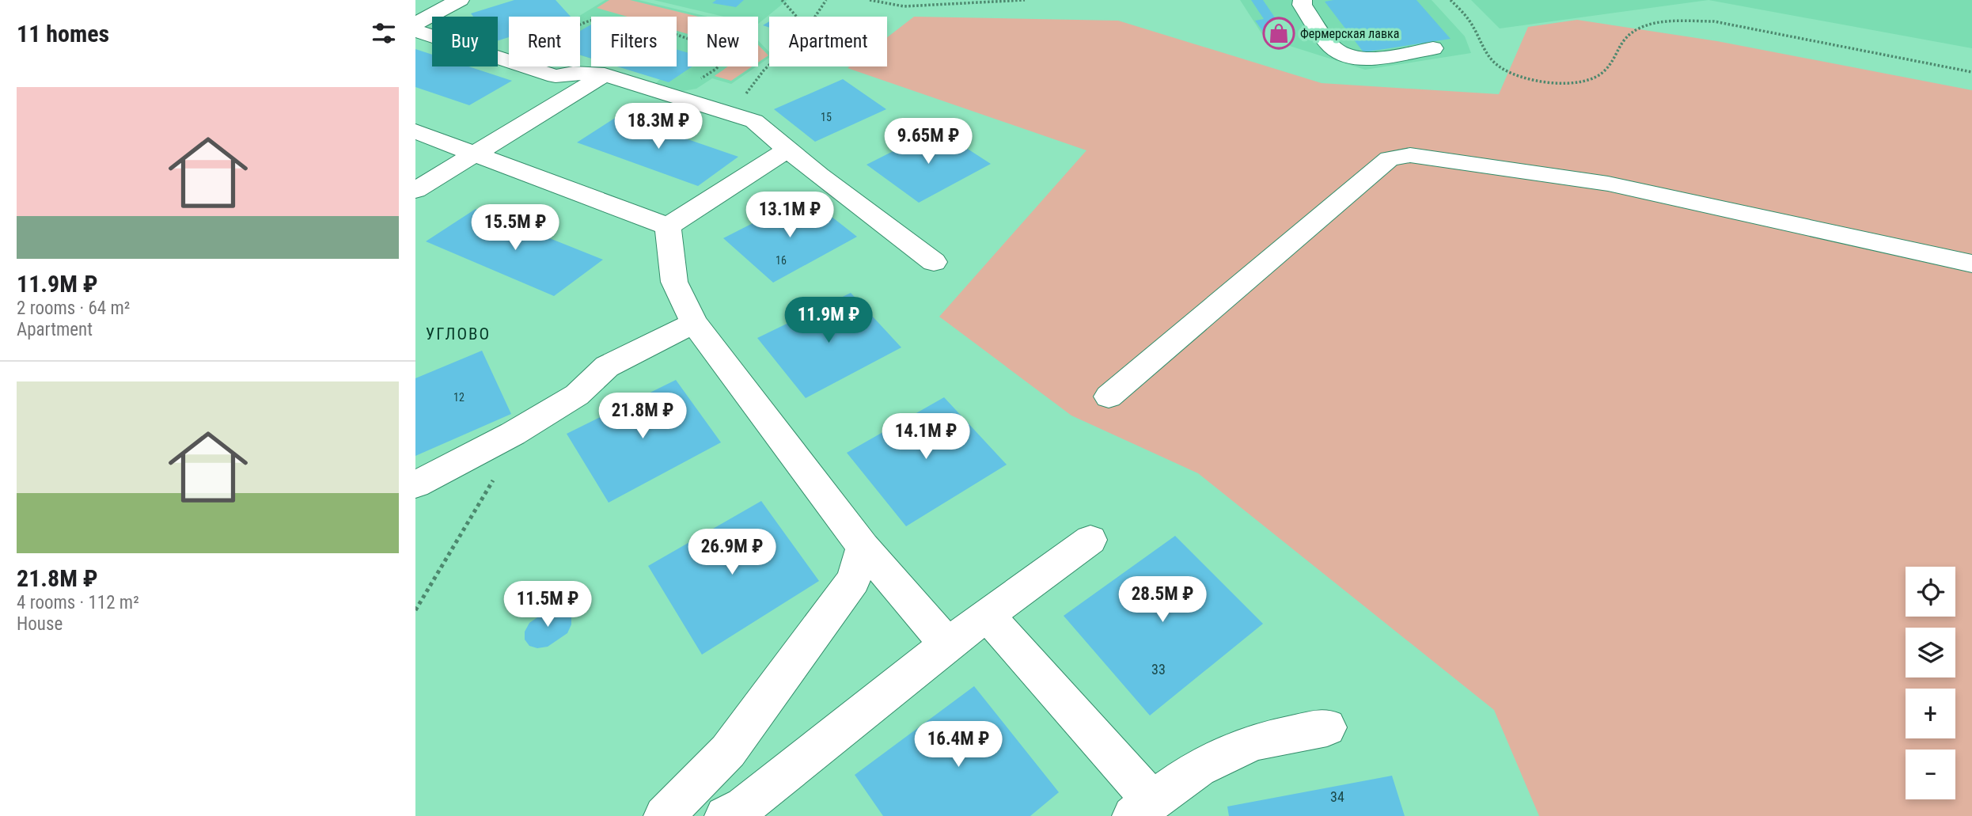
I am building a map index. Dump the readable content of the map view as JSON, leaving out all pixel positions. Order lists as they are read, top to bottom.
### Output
{
  "districts": ["УГЛОВО"],
  "places": {
    "shop": ["Фермерская лавка"]
  },
  "house_numbers": [
    "15",
    "16",
    "12",
    "33",
    "34"
  ],
  "page": {
    "heading": "11 homes",
    "chip": [
      "Buy",
      "Rent",
      "Filters",
      "New",
      "Apartment"
    ],
    "list": [
      {
        "name": "11.9M ₽",
        "note": "2 rooms · 64 m² · Apartment"
      },
      {
        "name": "21.8M ₽",
        "note": "4 rooms · 112 m² · House"
      }
    ],
    "price": [
      "18.3M ₽",
      "9.65M ₽",
      "13.1M ₽",
      "15.5M ₽",
      "11.9M ₽",
      "21.8M ₽",
      "14.1M ₽",
      "26.9M ₽",
      "28.5M ₽",
      "11.5M ₽",
      "16.4M ₽"
    ],
    "map_buttons": ["+", "−"]
  }
}
